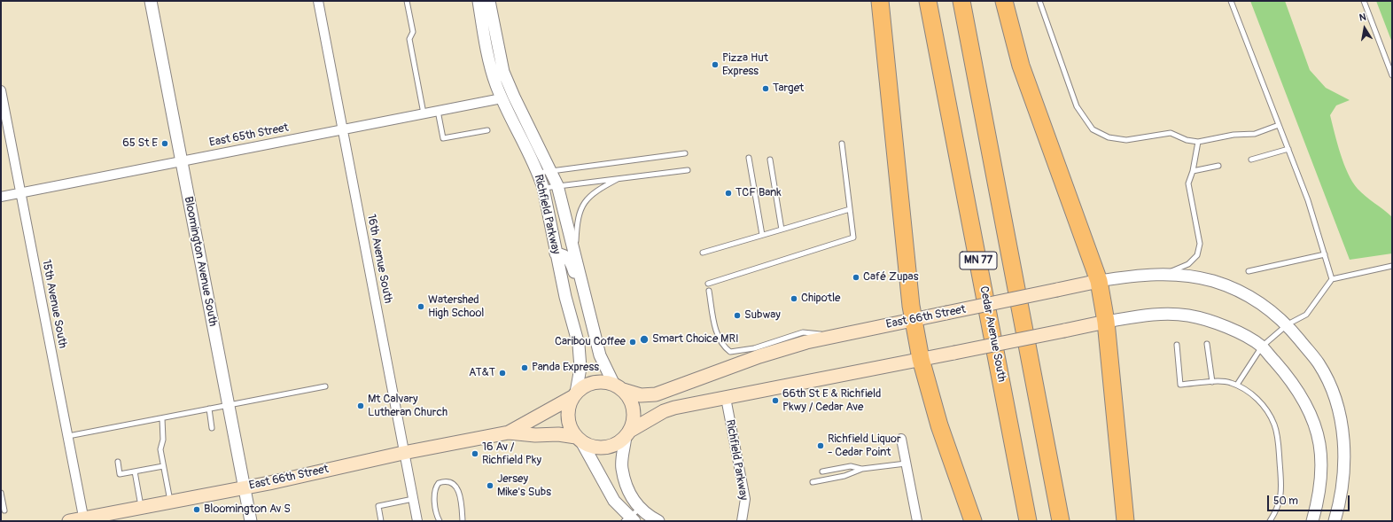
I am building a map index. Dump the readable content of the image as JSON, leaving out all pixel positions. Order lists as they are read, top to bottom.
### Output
{
  "streets": {
    "highway": ["MN 77", "Cedar Avenue South"],
    "main road": ["East 66th Street"],
    "street": [
      "East 65th Street",
      "Richfield Parkway",
      "16th Avenue South",
      "Bloomington Avenue South",
      "15th Avenue South"
    ]
  },
  "crossings": [
    ["East 65th Street", "Richfield Parkway"],
    ["East 65th Street", "16th Avenue South"],
    ["East 65th Street", "Bloomington Avenue South"],
    ["East 65th Street", "15th Avenue South"],
    ["Richfield Parkway", "East 66th Street"],
    ["16th Avenue South", "East 66th Street"],
    ["Bloomington Avenue South", "East 66th Street"],
    ["15th Avenue South", "East 66th Street"]
  ],
  "places": [
    "Pizza Hut Express",
    "Target",
    "65 St E",
    "TCF Bank",
    "Café Zupas",
    "Chipotle",
    "Watershed High School",
    "Subway",
    "Smart Choice MRI",
    "Caribou Coffee",
    "Panda Express",
    "AT&T",
    "66th St E & Richfield Pkwy / Cedar Ave",
    "Mt Calvary Lutheran Church",
    "Richfield Liquor - Cedar Point",
    "16 Av / Richfield Pky",
    "Jersey Mike's Subs",
    "Bloomington Av S"
  ],
  "scale_bar": "50 m",
  "north": "top"
}
